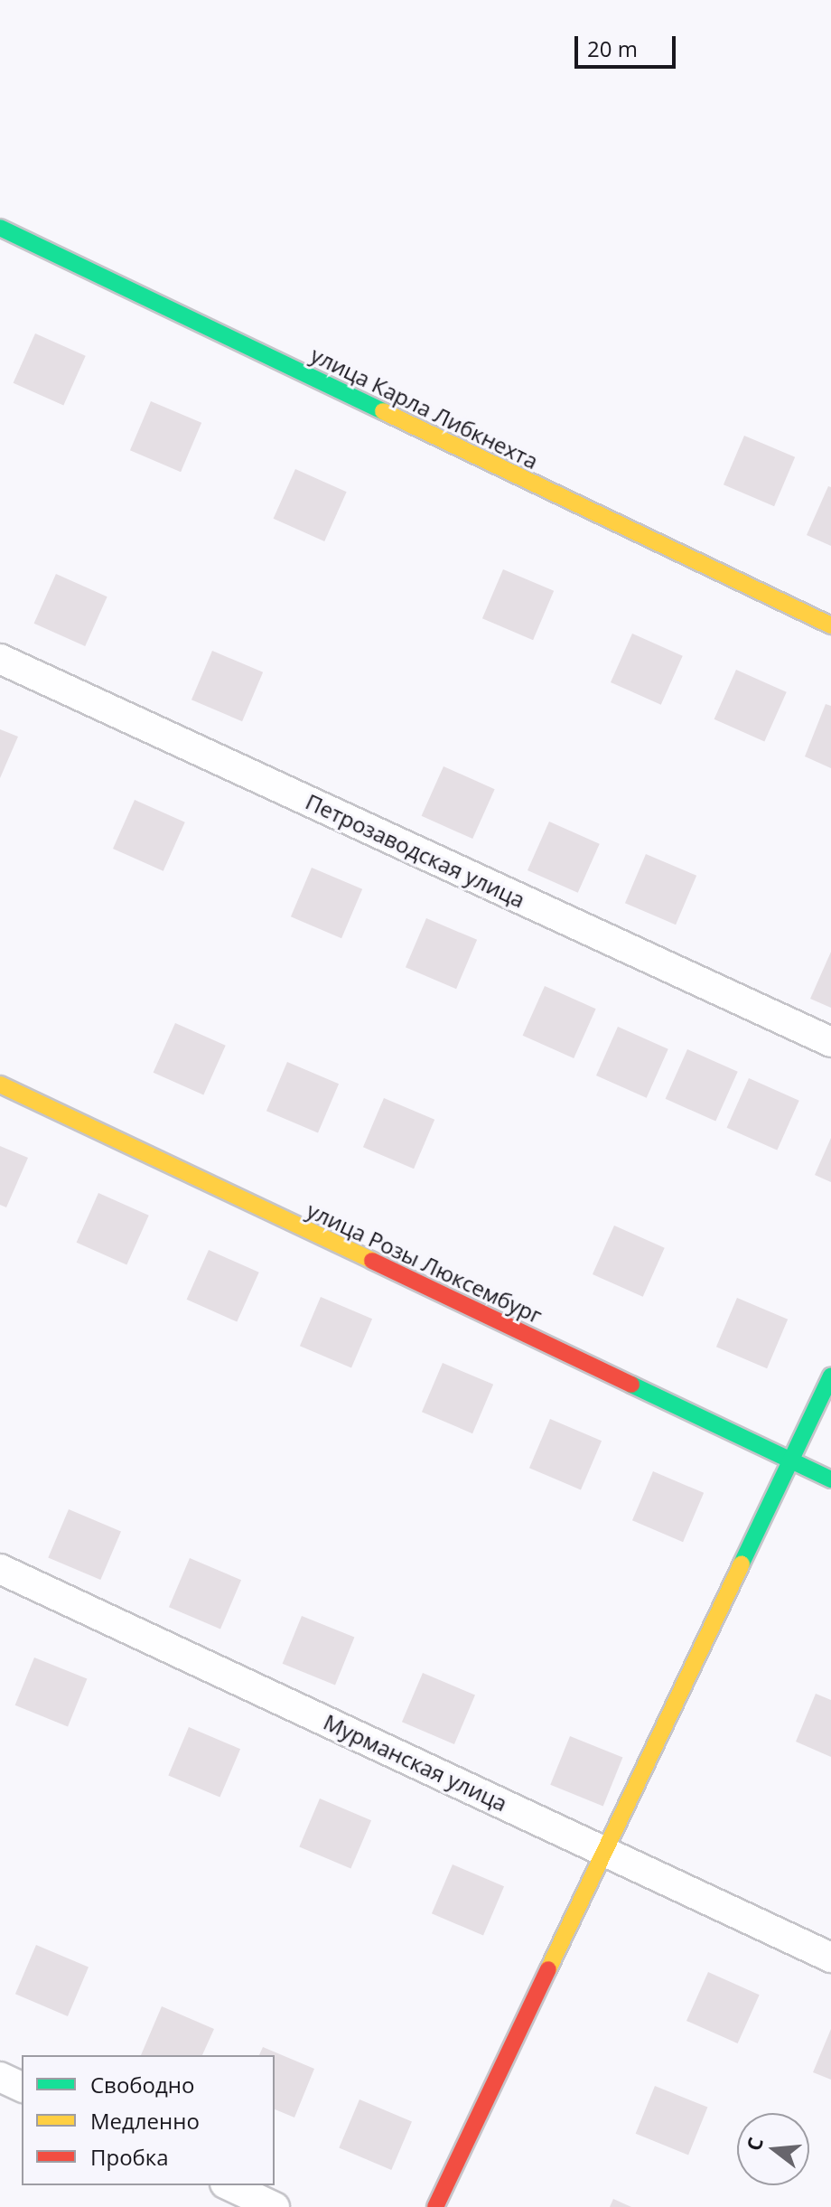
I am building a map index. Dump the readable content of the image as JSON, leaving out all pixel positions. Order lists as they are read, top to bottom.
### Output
{
  "streets": {
    "street": [
      "улица Карла Либкнехта",
      "Петрозаводская улица",
      "улица Розы Люксембург",
      "Мурманская улица"
    ]
  },
  "legend": ["Свободно", "Медленно", "Пробка"],
  "scale_bar": "20 m",
  "north": "left"
}
